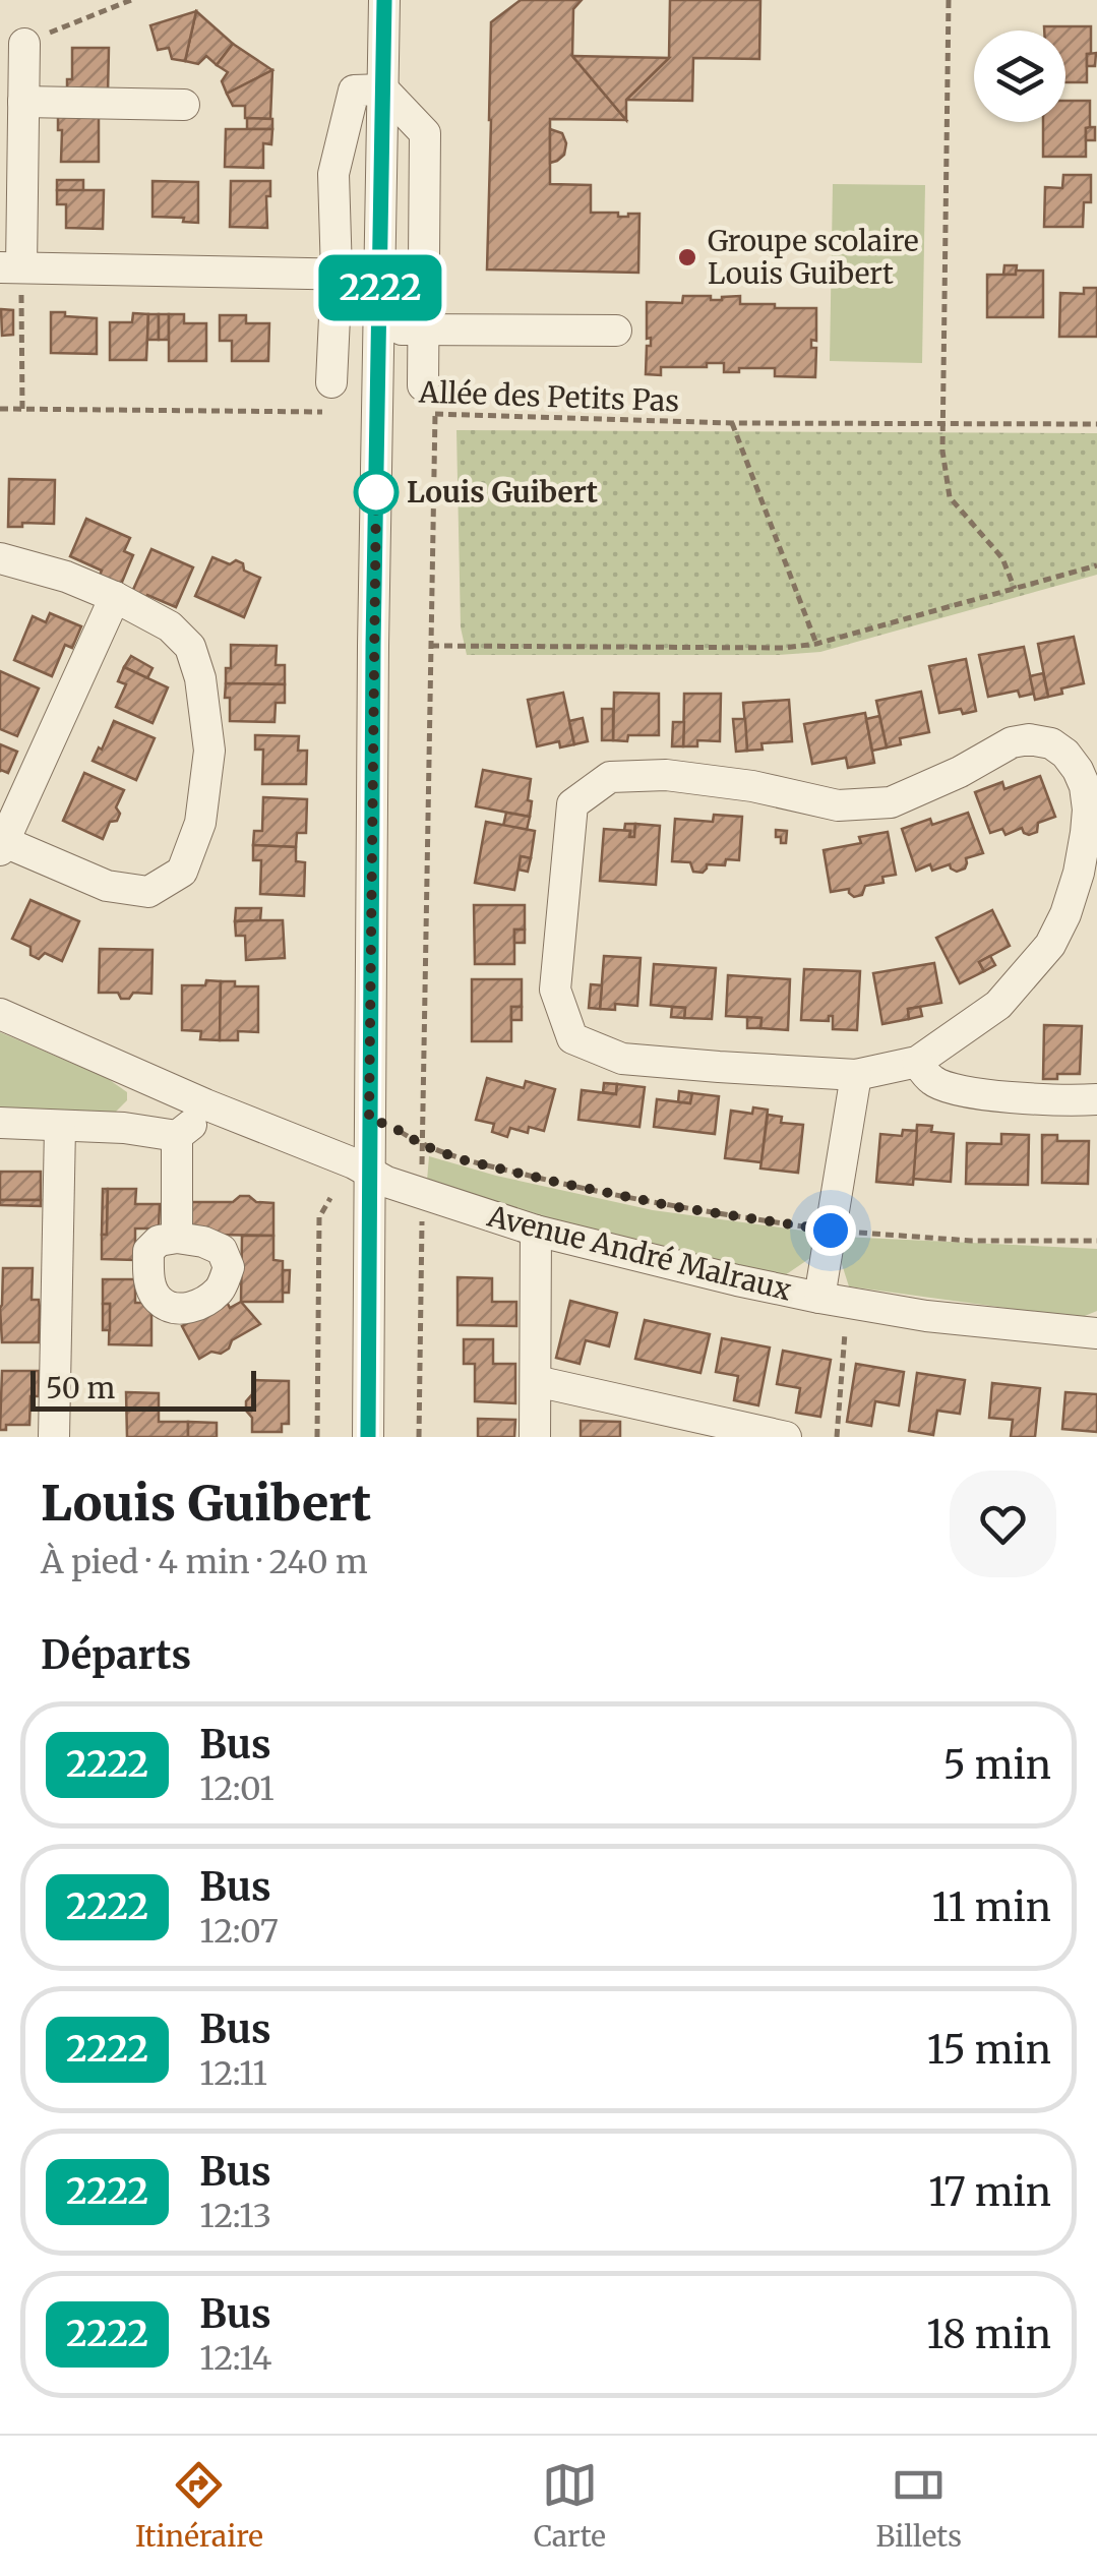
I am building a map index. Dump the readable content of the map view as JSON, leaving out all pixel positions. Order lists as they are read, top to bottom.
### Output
{
  "streets": {
    "street": ["Avenue André Malraux"],
    "path": ["Allée des Petits Pas"]
  },
  "places": ["Groupe scolaire Louis Guibert", "Louis Guibert"],
  "lines": ["bus line 2222"],
  "scale_bar": "50 m",
  "page": {
    "on_map": "2222",
    "scale": "50 m",
    "heading": [
      ["Louis Guibert", "À pied · 4 min · 240 m"],
      "Départs"
    ],
    "list": [
      {
        "mark": "2222",
        "name": "Bus",
        "note": "12:01",
        "value": "5 min"
      },
      {
        "mark": "2222",
        "name": "Bus",
        "note": "12:07",
        "value": "11 min"
      },
      {
        "mark": "2222",
        "name": "Bus",
        "note": "12:11",
        "value": "15 min"
      },
      {
        "mark": "2222",
        "name": "Bus",
        "note": "12:13",
        "value": "17 min"
      },
      {
        "mark": "2222",
        "name": "Bus",
        "note": "12:14",
        "value": "18 min"
      }
    ],
    "tabs": ["Itinéraire", "Carte", "Billets"]
  }
}
